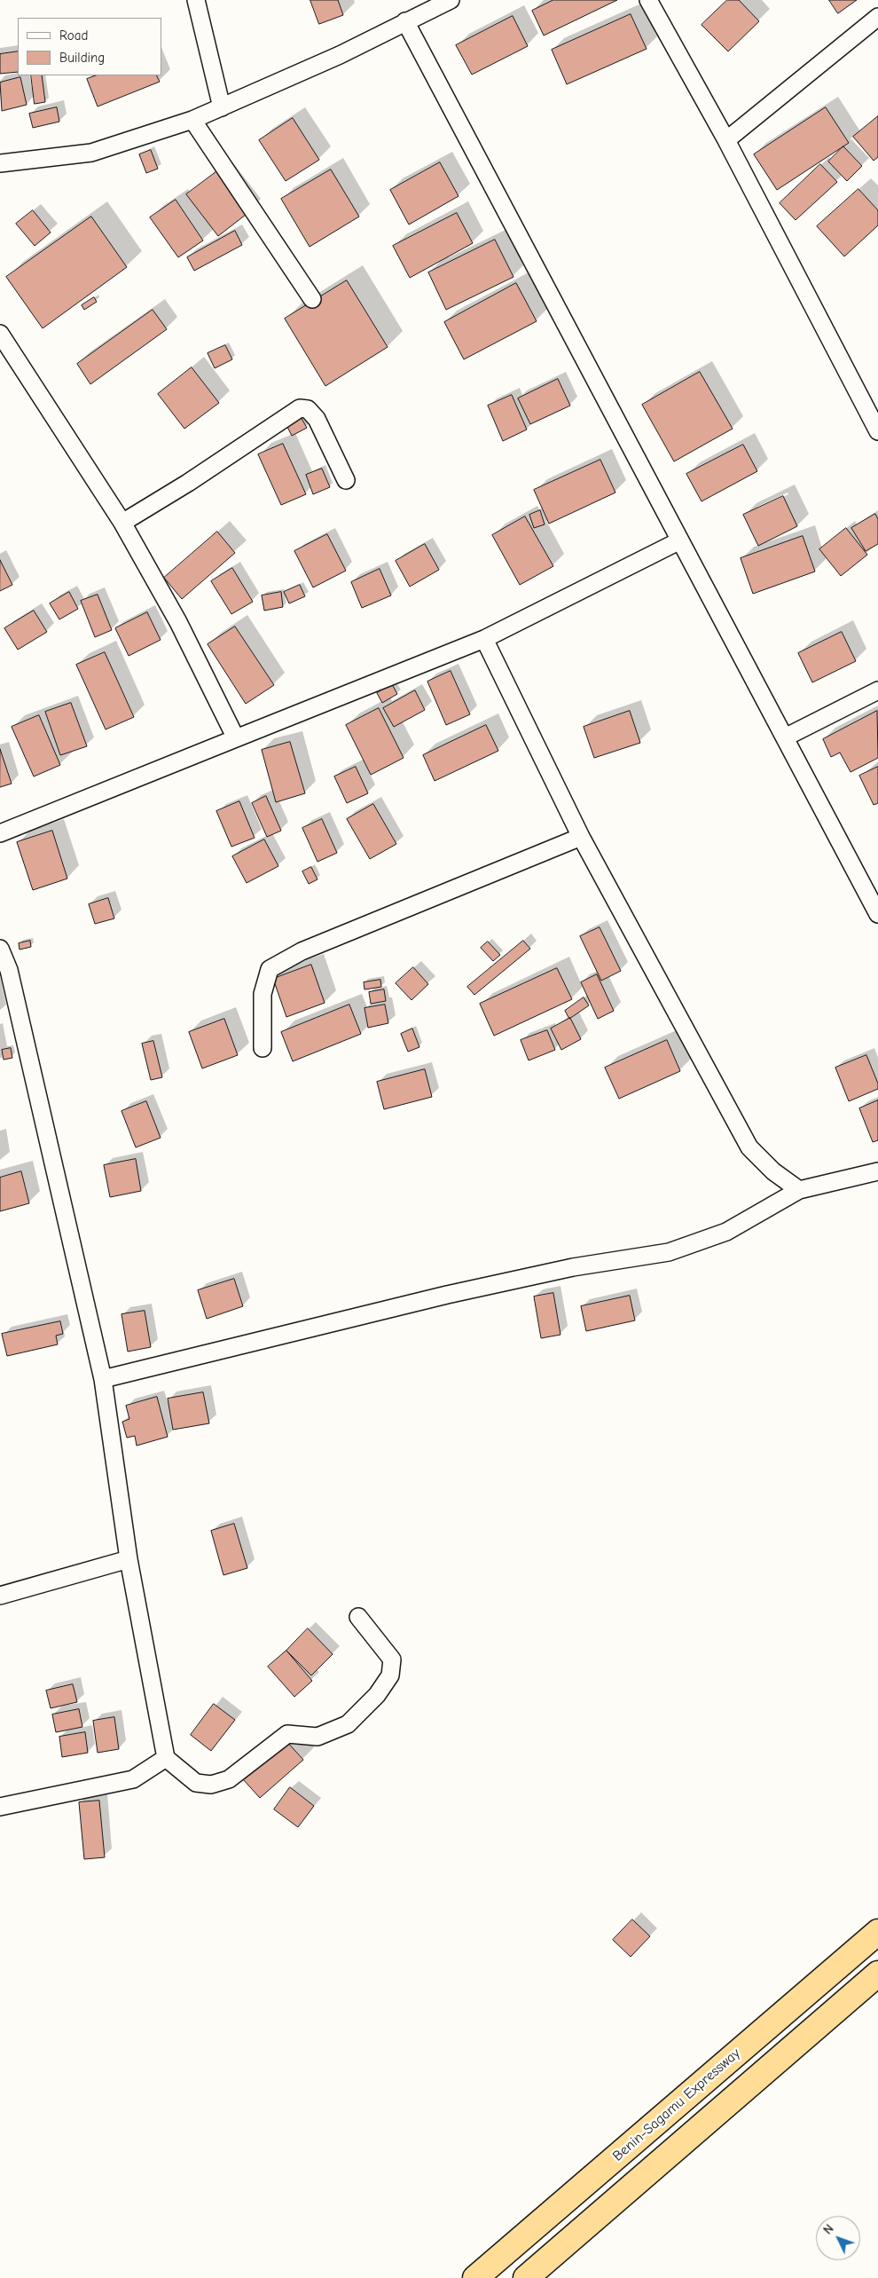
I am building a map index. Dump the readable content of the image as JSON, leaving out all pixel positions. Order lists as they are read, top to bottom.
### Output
{
  "streets": {
    "highway": ["Benin-Sagamu Expressway"]
  },
  "legend": ["Road", "Building"],
  "north": "top left"
}
